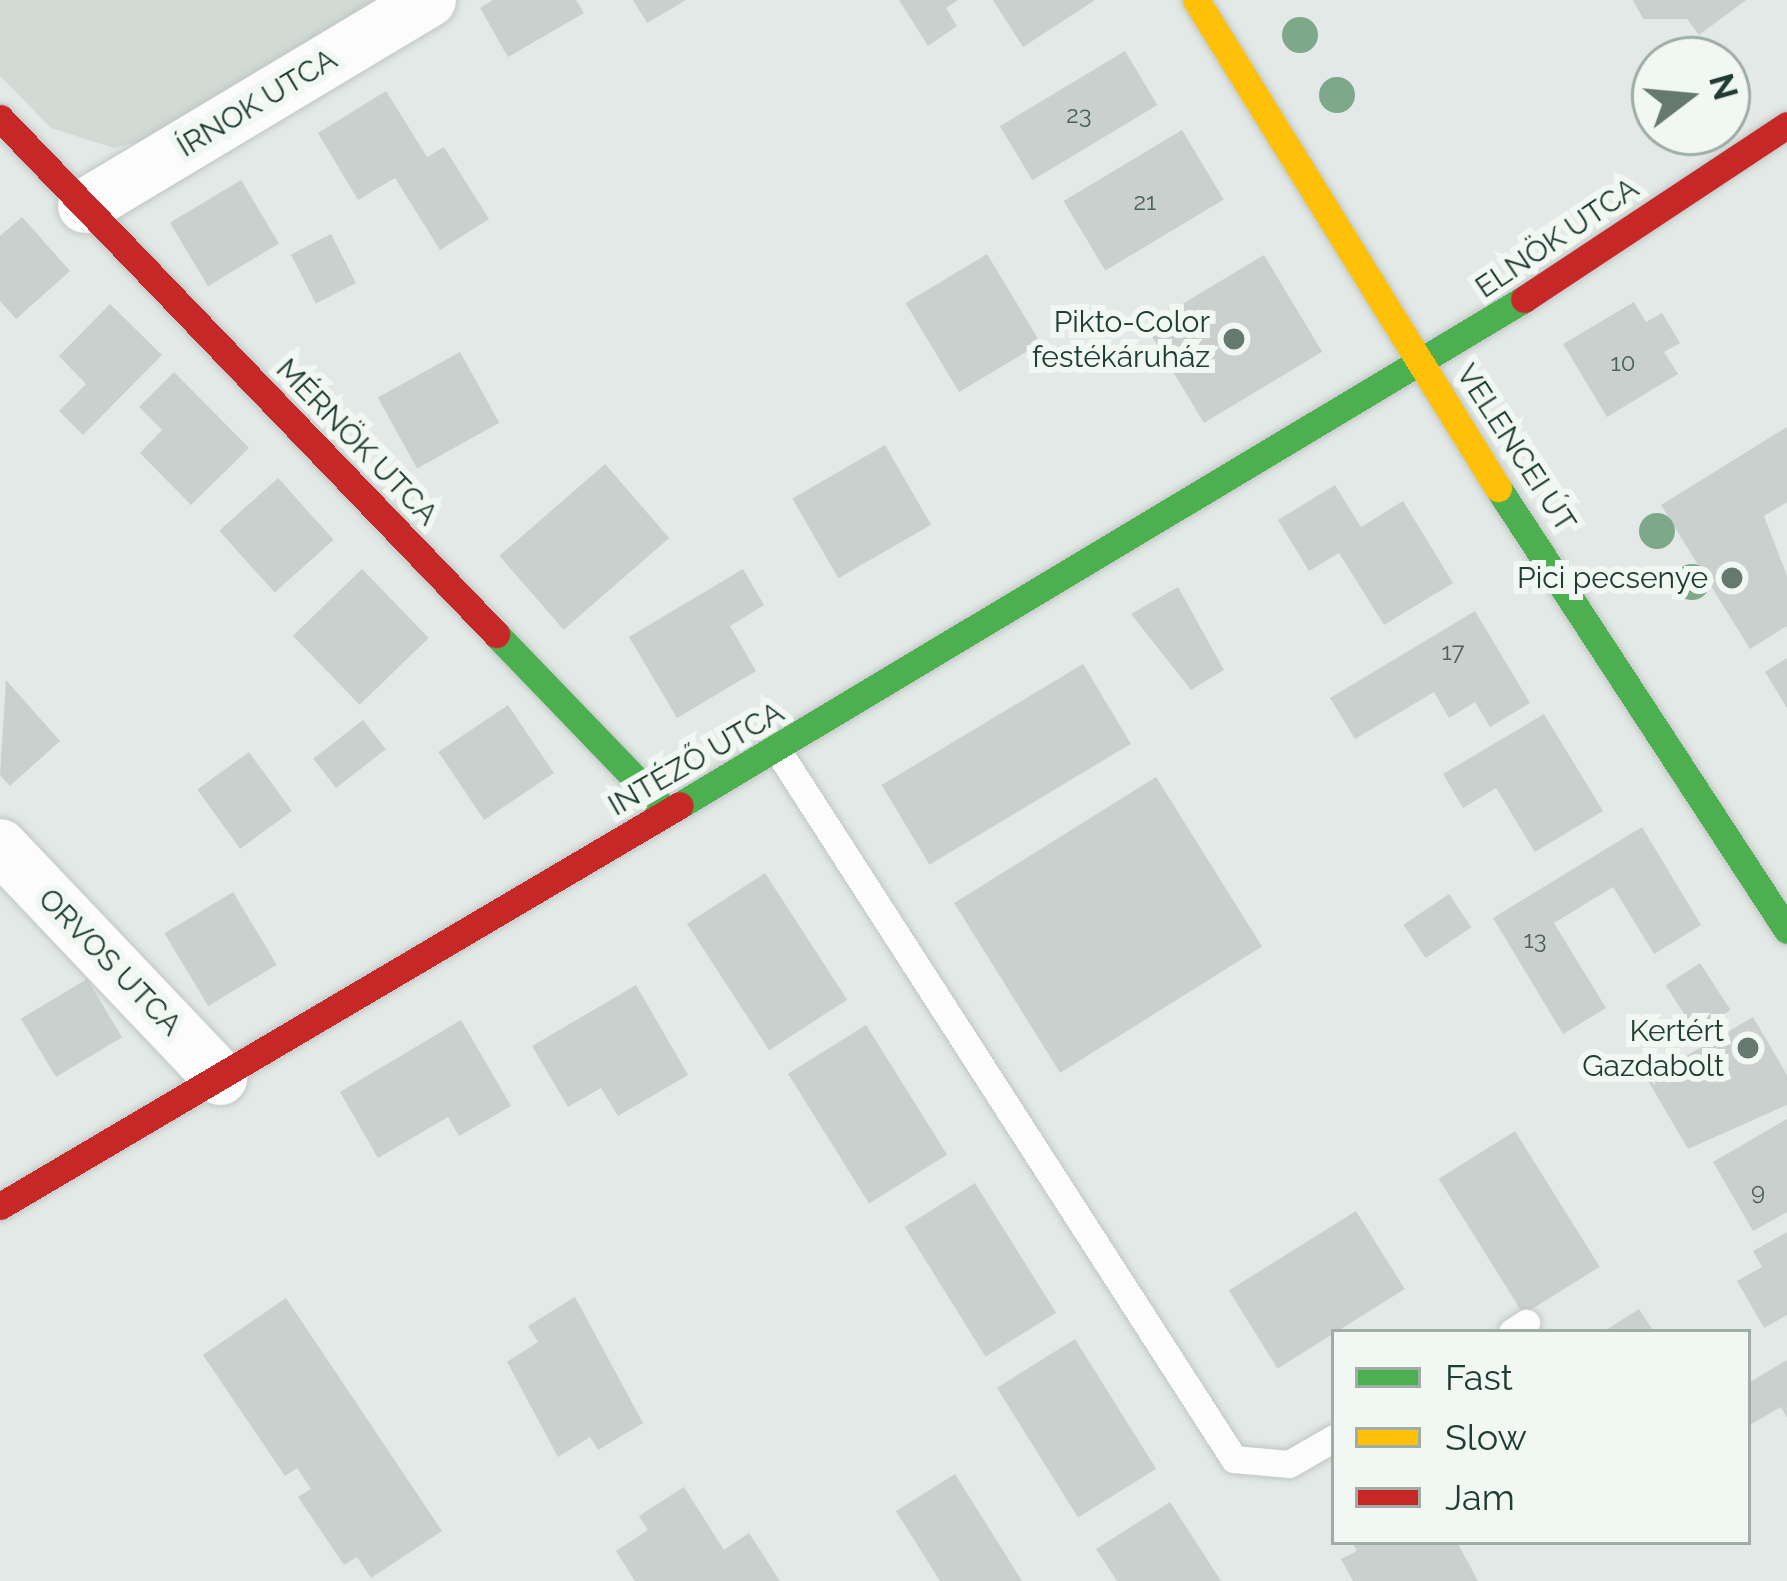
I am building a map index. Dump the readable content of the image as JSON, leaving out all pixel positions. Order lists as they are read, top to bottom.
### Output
{
  "streets": {
    "street": [
      "ÍRNOK UTCA",
      "ELNÖK UTCA",
      "MÉRNÖK UTCA",
      "VELENCEI ÚT",
      "INTÉZŐ UTCA",
      "ORVOS UTCA"
    ]
  },
  "crossings": [
    ["ÍRNOK UTCA", "MÉRNÖK UTCA"],
    ["ELNÖK UTCA", "VELENCEI ÚT"],
    ["ELNÖK UTCA", "INTÉZŐ UTCA"],
    ["MÉRNÖK UTCA", "INTÉZŐ UTCA"],
    ["VELENCEI ÚT", "INTÉZŐ UTCA"],
    ["INTÉZŐ UTCA", "ORVOS UTCA"]
  ],
  "places": ["Pikto-Color festékáruház", "Pici pecsenye", "Kertért Gazdabolt"],
  "house_numbers": [
    "23",
    "21",
    "10",
    "17",
    "13",
    "9"
  ],
  "legend": ["Fast", "Slow", "Jam"],
  "north": "right"
}
